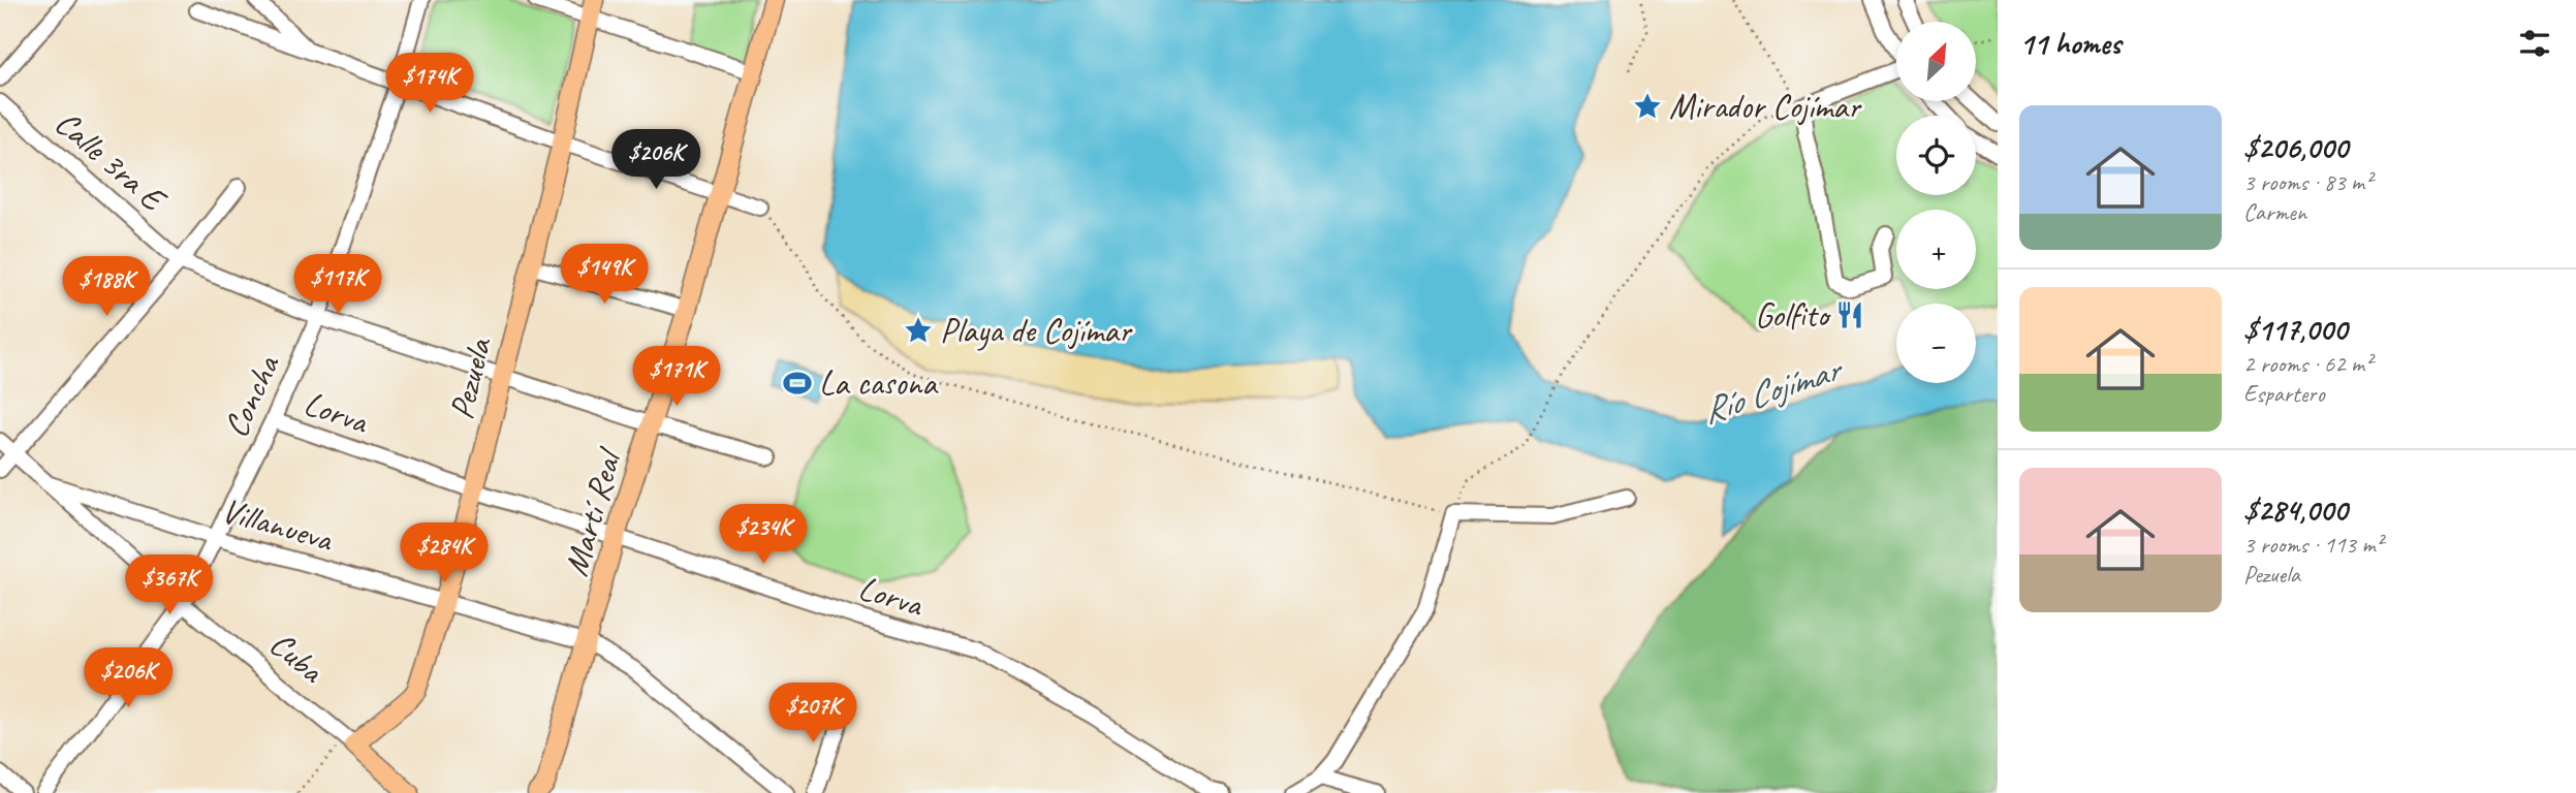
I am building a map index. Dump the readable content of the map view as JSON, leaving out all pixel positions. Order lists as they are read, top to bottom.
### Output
{
  "streets": {
    "main road": ["Pezuela", "Martí Real", "Cuba"],
    "street": [
      "Calle 3ra E",
      "Concha",
      "Lorva",
      "Villanueva"
    ]
  },
  "crossings": [
    ["Calle 3ra E", "Pezuela"],
    ["Calle 3ra E", "Concha"],
    ["Calle 3ra E", "Martí Real"],
    ["Pezuela", "Lorva"],
    ["Pezuela", "Villanueva"],
    ["Pezuela", "Cuba"],
    ["Concha", "Lorva"],
    ["Concha", "Villanueva"],
    ["Concha", "Cuba"],
    ["Lorva", "Martí Real"],
    ["Martí Real", "Villanueva"],
    ["Villanueva", "Cuba"]
  ],
  "water": ["Río Cojímar"],
  "places": {
    "place": ["Mirador Cojímar", "Playa de Cojímar"],
    "restaurant": ["Golfito"],
    "sports": ["La casona"]
  },
  "north": "top right",
  "page": {
    "heading": "11 homes",
    "map_buttons": ["+", "−"],
    "price": [
      "$174K",
      "$206K",
      "$149K",
      "$117K",
      "$188K",
      "$171K",
      "$234K",
      "$284K",
      "$367K",
      "$206K",
      "$207K"
    ],
    "list": [
      {
        "name": "$206,000",
        "note": "3 rooms · 83 m² · Carmen"
      },
      {
        "name": "$117,000",
        "note": "2 rooms · 62 m² · Espartero"
      },
      {
        "name": "$284,000",
        "note": "3 rooms · 113 m² · Pezuela"
      }
    ]
  }
}
